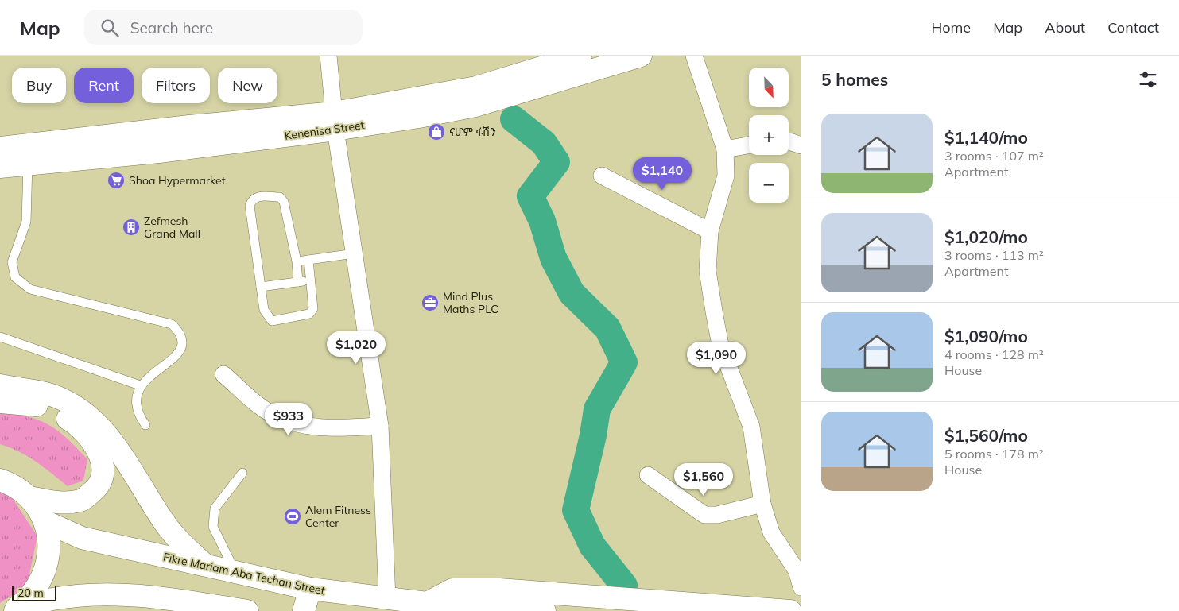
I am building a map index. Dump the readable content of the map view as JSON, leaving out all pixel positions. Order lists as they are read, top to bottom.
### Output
{
  "streets": {
    "main road": ["Kenenisa Street", "Fikre Mariam Aba Techan Street"]
  },
  "places": {
    "shop": ["ናሆም ፋሽን"],
    "supermarket": ["Shoa Hypermarket"],
    "building": ["Zefmesh Grand Mall"],
    "office": ["Mind Plus Maths PLC"],
    "sports": ["Alem Fitness Center"]
  },
  "scale_bar": "20 m",
  "north": "bottom right",
  "page": {
    "header": "Map",
    "search": "Search here",
    "nav": [
      "Home",
      "Map",
      "About",
      "Contact"
    ],
    "heading": "5 homes",
    "map_buttons": ["+", "−"],
    "chip": [
      "Buy",
      "Rent",
      "Filters",
      "New"
    ],
    "list": [
      {
        "name": "$1,140/mo",
        "note": "3 rooms · 107 m² · Apartment"
      },
      {
        "name": "$1,020/mo",
        "note": "3 rooms · 113 m² · Apartment"
      },
      {
        "name": "$1,090/mo",
        "note": "4 rooms · 128 m² · House"
      },
      {
        "name": "$1,560/mo",
        "note": "5 rooms · 178 m² · House"
      }
    ],
    "price": [
      "$1,140",
      "$1,020",
      "$1,090",
      "$933",
      "$1,560"
    ],
    "scale": "20 m"
  }
}
